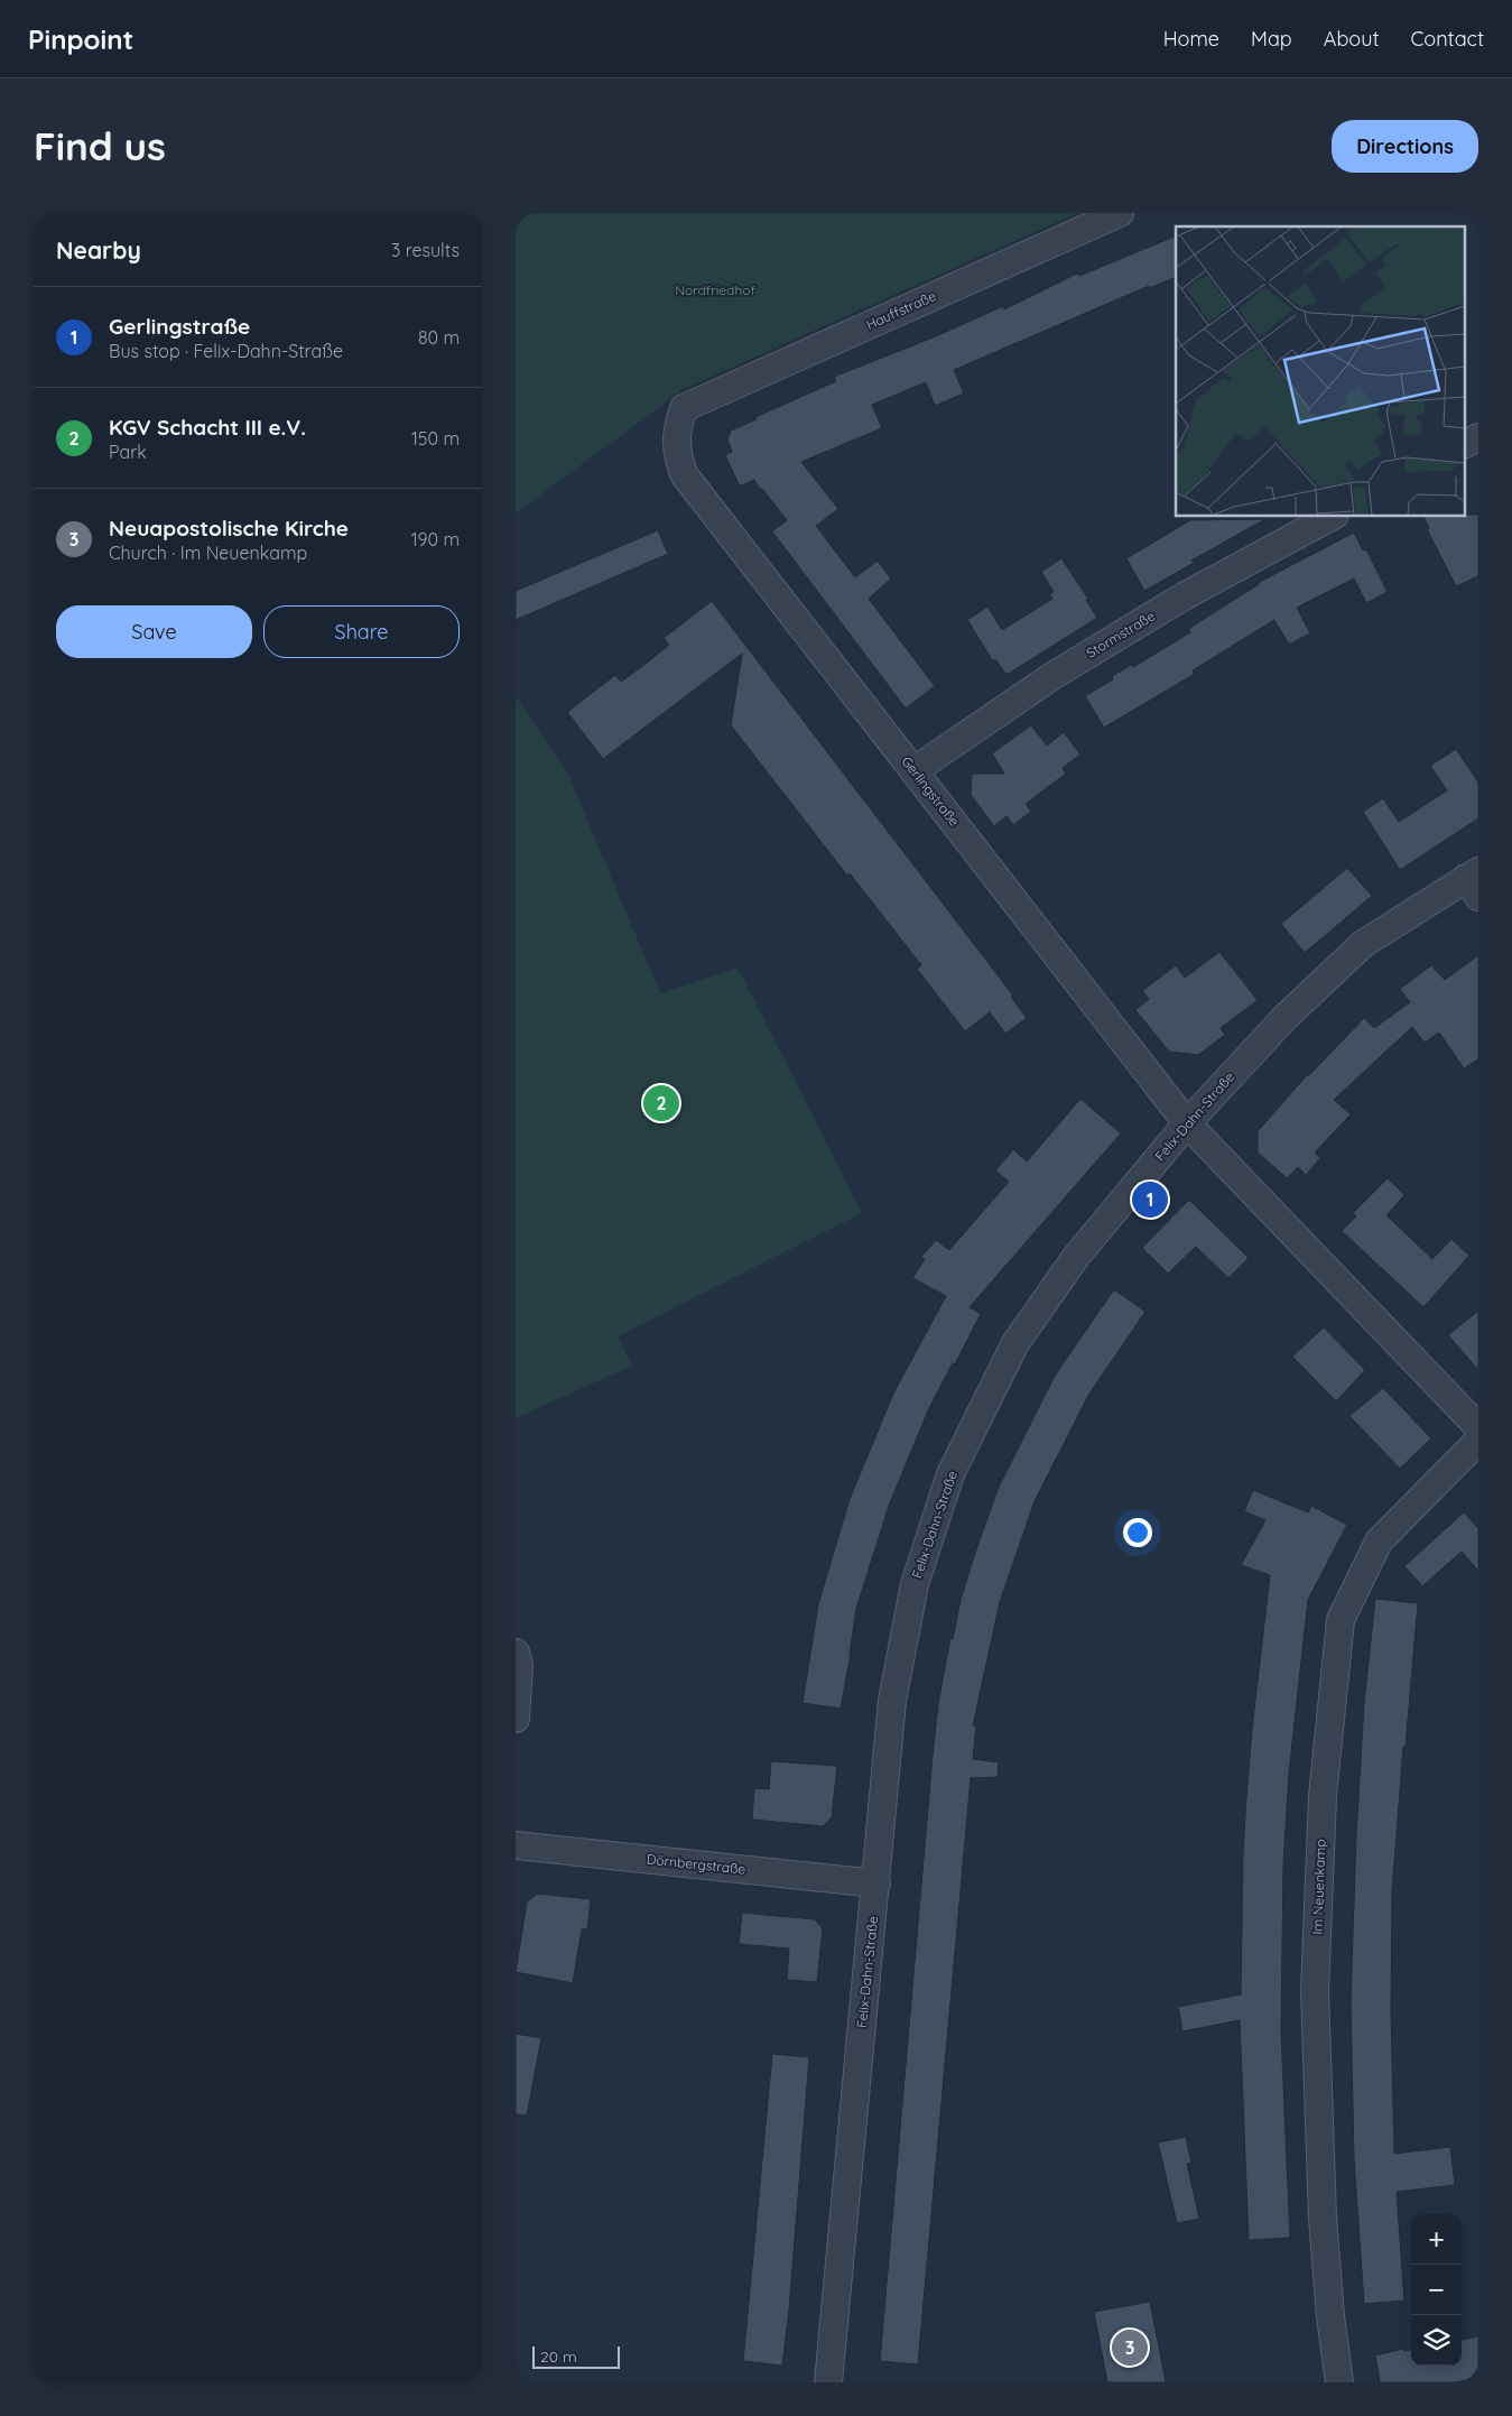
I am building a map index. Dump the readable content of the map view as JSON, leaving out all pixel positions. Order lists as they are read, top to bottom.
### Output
{
  "streets": {
    "street": [
      "Hauffstraße",
      "Stormstraße",
      "Gerlingstraße",
      "Felix-Dahn-Straße",
      "Dörnbergstraße",
      "Im Neuenkamp"
    ]
  },
  "crossings": [
    ["Hauffstraße", "Gerlingstraße"],
    ["Stormstraße", "Gerlingstraße"],
    ["Gerlingstraße", "Felix-Dahn-Straße"],
    ["Felix-Dahn-Straße", "Dörnbergstraße"]
  ],
  "parks": ["Nordfriedhof"],
  "scale_bar": "20 m",
  "page": {
    "header": "Pinpoint",
    "nav": [
      "Home",
      "Map",
      "About",
      "Contact"
    ],
    "buttons": [
      "Directions",
      ["Save", "Share"]
    ],
    "title": "Find us",
    "heading": ["Nearby", "3 results"],
    "list": [
      {
        "mark": "1",
        "name": "Gerlingstraße",
        "note": "Bus stop · Felix-Dahn-Straße",
        "value": "80 m"
      },
      {
        "mark": "2",
        "name": "KGV Schacht III e.V.",
        "note": "Park",
        "value": "150 m"
      },
      {
        "mark": "3",
        "name": "Neuapostolische Kirche",
        "note": "Church · Im Neuenkamp",
        "value": "190 m"
      }
    ],
    "pins": ["2", "1", "3"],
    "map_buttons": ["+", "−"],
    "scale": "20 m"
  }
}
